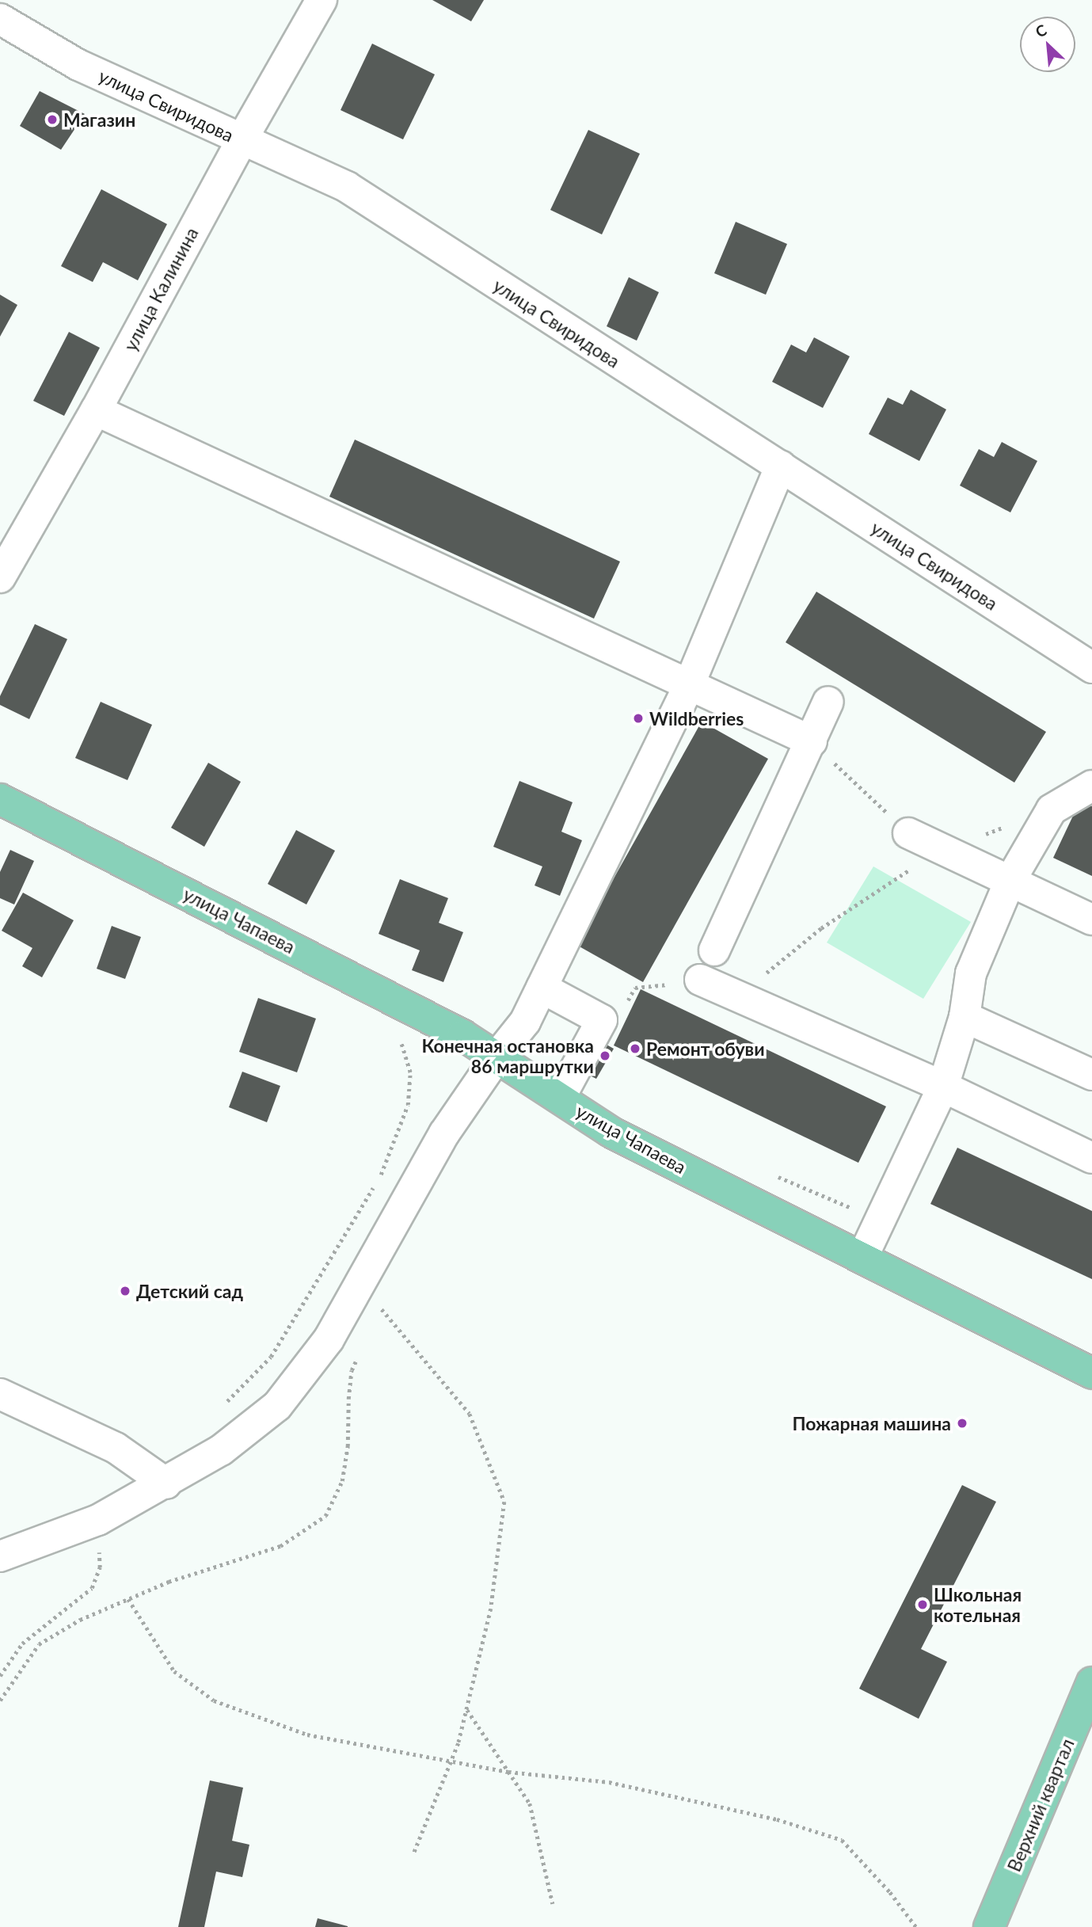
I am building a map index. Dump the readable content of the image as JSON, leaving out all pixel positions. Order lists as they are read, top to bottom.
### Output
{
  "streets": {
    "main road": ["улица Чапаева", "Верхний квартал"],
    "street": ["улица Свиридова", "улица Калинина"]
  },
  "crossings": [
    ["улица Свиридова", "улица Калинина"]
  ],
  "places": [
    "Магазин",
    "Wildberries",
    "Ремонт обуви",
    "Конечная остановка 86 маршрутки",
    "Детский сад",
    "Пожарная машина",
    "Школьная котельная"
  ],
  "north": "top left"
}
